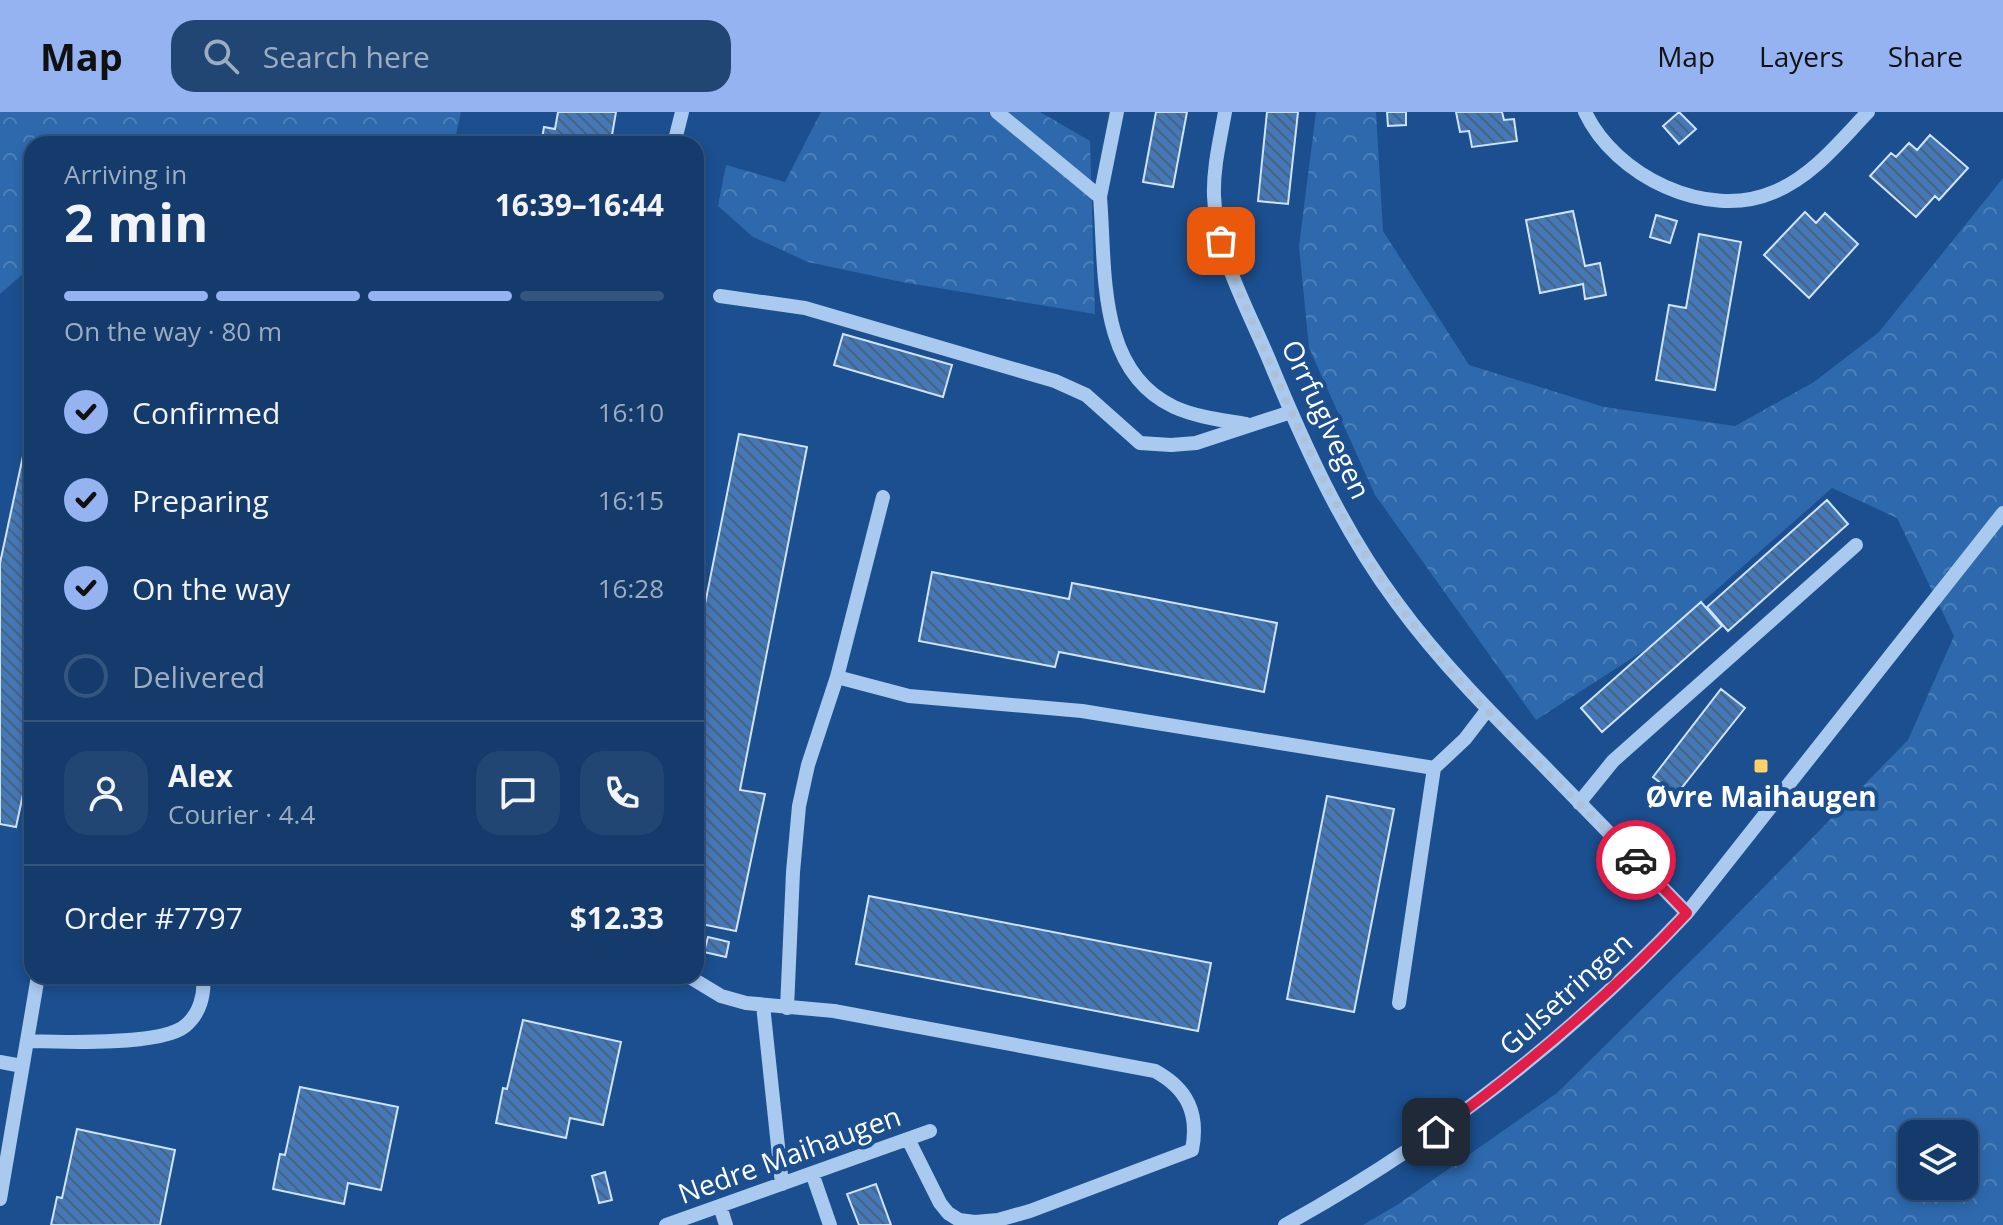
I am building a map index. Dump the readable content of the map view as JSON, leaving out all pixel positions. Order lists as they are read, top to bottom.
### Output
{
  "streets": {
    "street": ["Orrfuglvegen", "Gulsetringen", "Nedre Maihaugen"]
  },
  "places": {
    "transit": ["Øvre Maihaugen"]
  },
  "page": {
    "header": "Map",
    "search": "Search here",
    "nav": ["Map", "Layers", "Share"],
    "heading": ["2 min", "Arriving in", "16:39–16:44"],
    "panel": [
      "Alex",
      "Courier · 4.4",
      "Order #7797",
      "$12.33"
    ],
    "bar": "On the way · 80 m",
    "list": [
      ["Confirmed", "16:10"],
      ["Preparing", "16:15"],
      ["On the way", "16:28"],
      "Delivered"
    ]
  }
}
